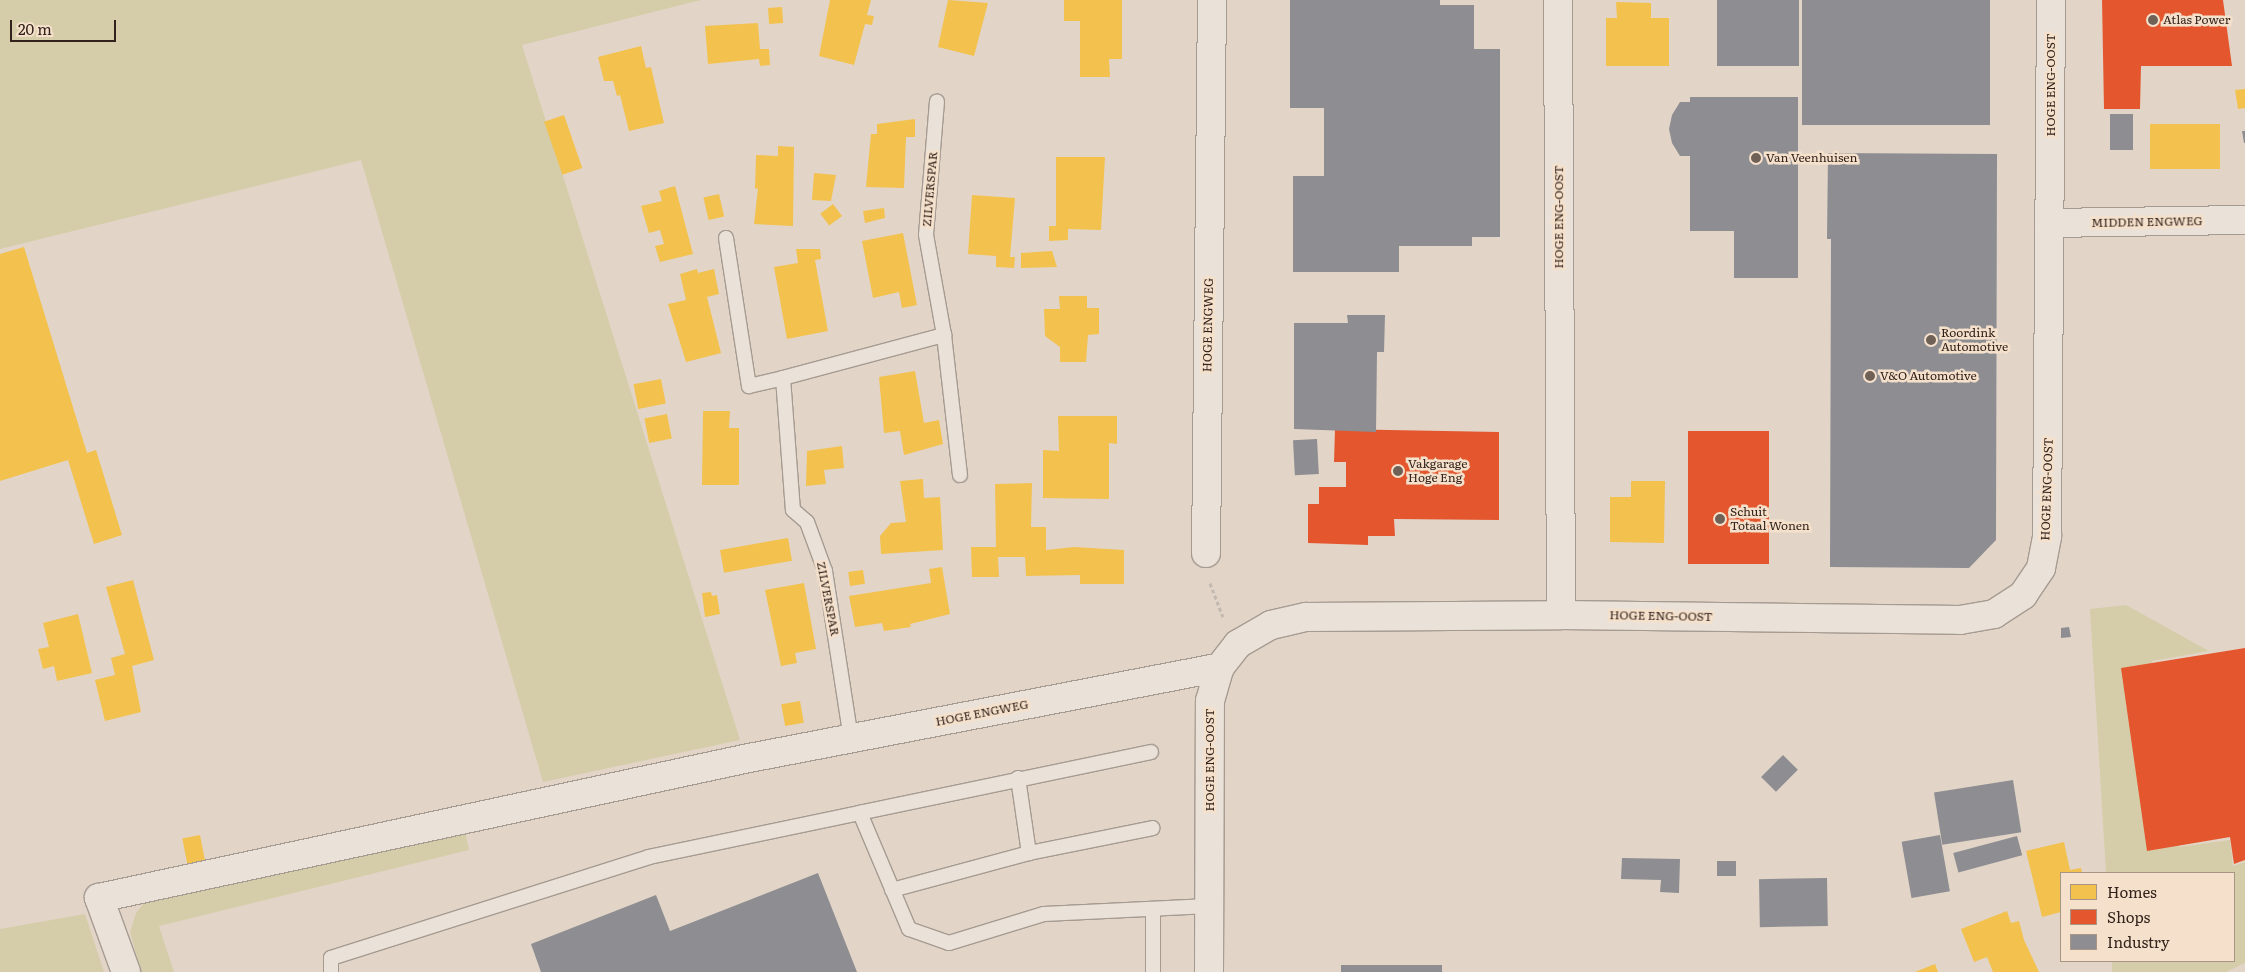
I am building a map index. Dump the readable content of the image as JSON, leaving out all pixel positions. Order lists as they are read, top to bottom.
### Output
{
  "streets": {
    "street": ["HOGE ENG-OOST", "MIDDEN ENGWEG", "HOGE ENGWEG"],
    "lane": ["ZILVERSPAR"]
  },
  "crossings": [
    ["HOGE ENG-OOST", "MIDDEN ENGWEG"],
    ["HOGE ENG-OOST", "HOGE ENGWEG"],
    ["ZILVERSPAR", "HOGE ENGWEG"]
  ],
  "places": [
    "Atlas Power",
    "Van Veenhuisen",
    "Roordink Automotive",
    "V&O Automotive",
    "Vakgarage Hoge Eng",
    "Schuit Totaal Wonen"
  ],
  "legend": ["Homes", "Shops", "Industry"],
  "scale_bar": "20 m"
}
